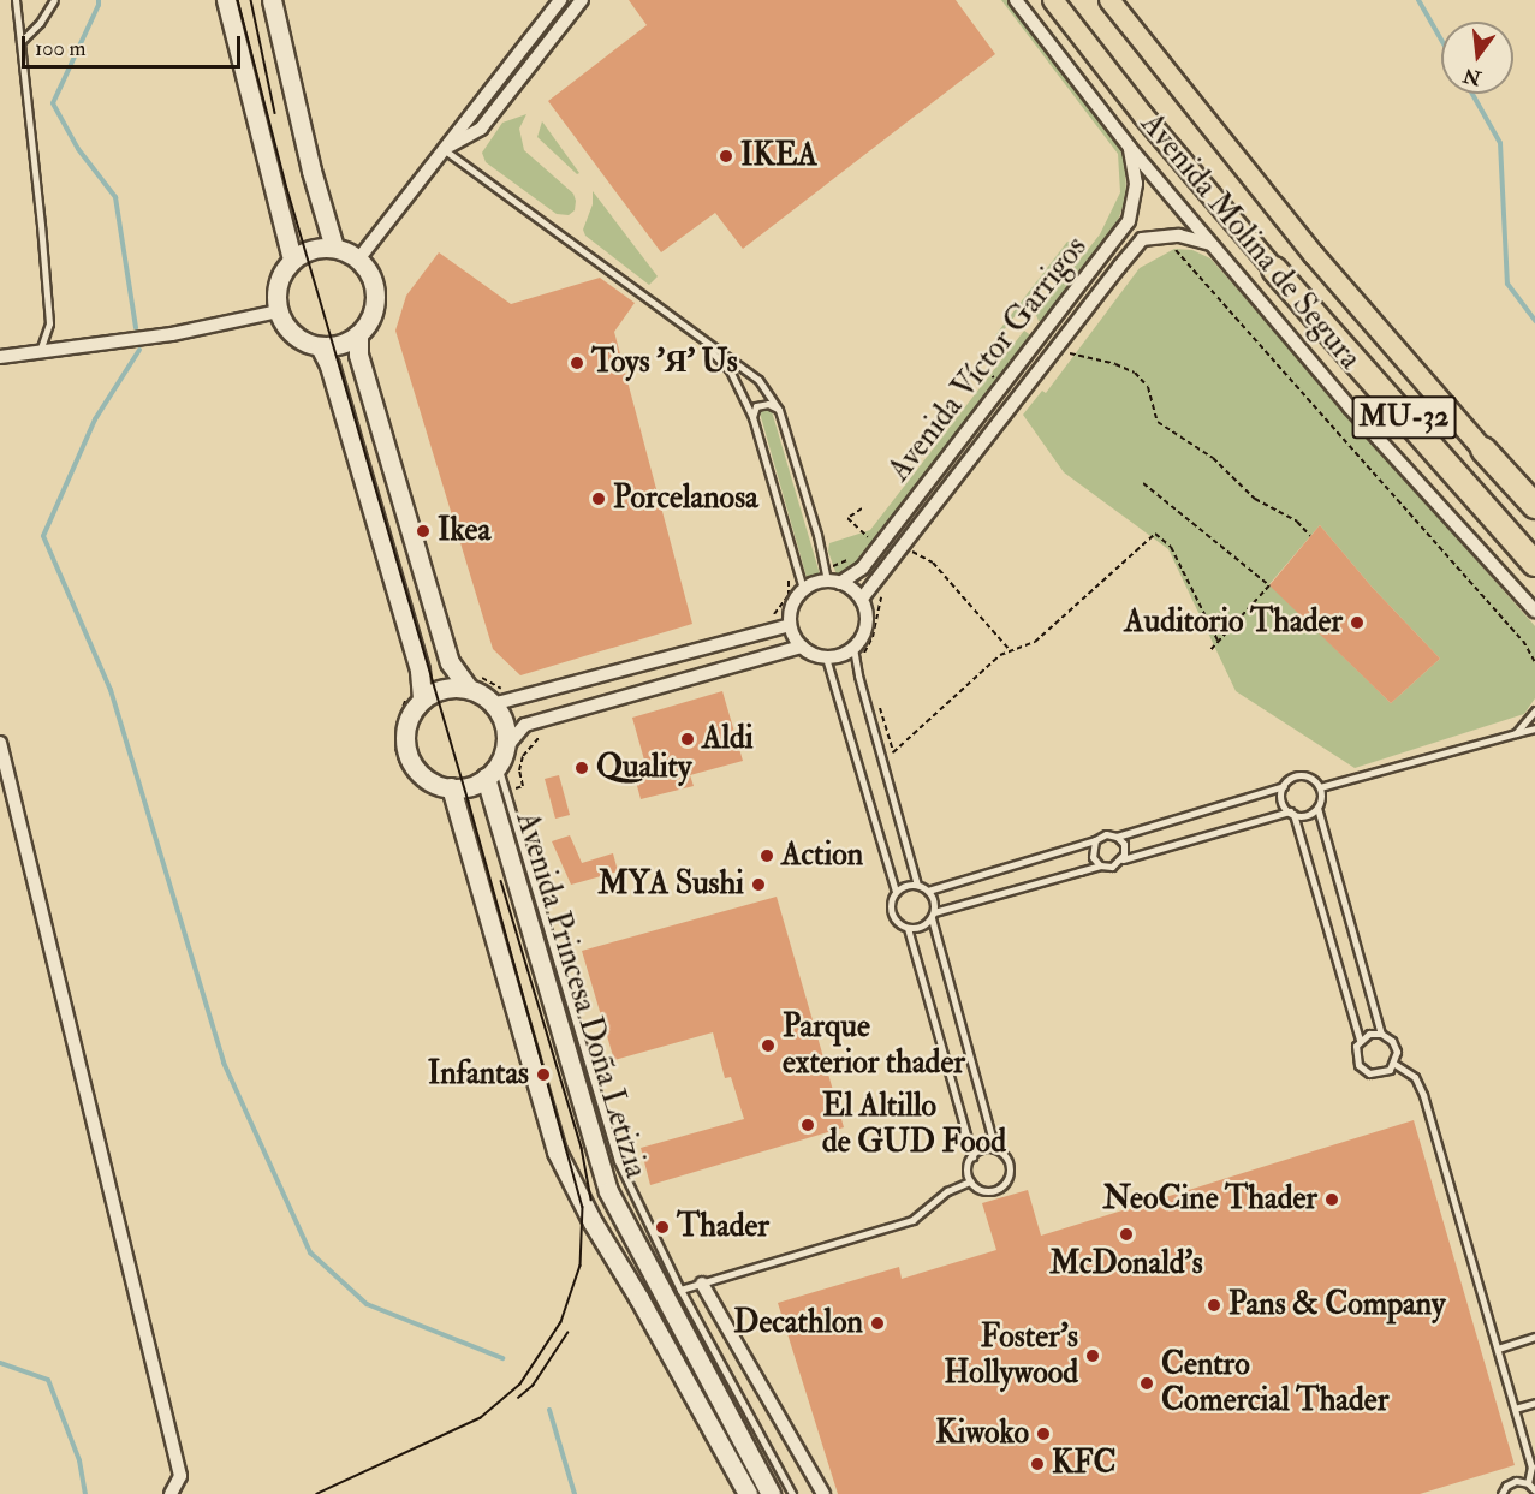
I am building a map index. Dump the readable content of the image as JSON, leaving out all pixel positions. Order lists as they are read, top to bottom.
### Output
{
  "streets": {
    "highway": ["MU-32"],
    "main road": ["Avenida Molina de Segura"],
    "street": ["Avenida Víctor Garrigos", "Avenida Princesa Doña Letizia"]
  },
  "crossings": [
    ["Avenida Molina de Segura", "Avenida Víctor Garrigos"],
    ["Avenida Molina de Segura", "MU-32"]
  ],
  "places": [
    "IKEA",
    "Toys 'Я' Us",
    "Porcelanosa",
    "Ikea",
    "Auditorio Thader",
    "Aldi",
    "Quality",
    "Action",
    "MYA Sushi",
    "Parque exterior thader",
    "Infantas",
    "El Altillo de GUD Food",
    "NeoCine Thader",
    "Thader",
    "McDonald's",
    "Pans & Company",
    "Decathlon",
    "Foster's Hollywood",
    "Centro Comercial Thader",
    "Kiwoko",
    "KFC"
  ],
  "scale_bar": "100 m",
  "north": "bottom"
}
